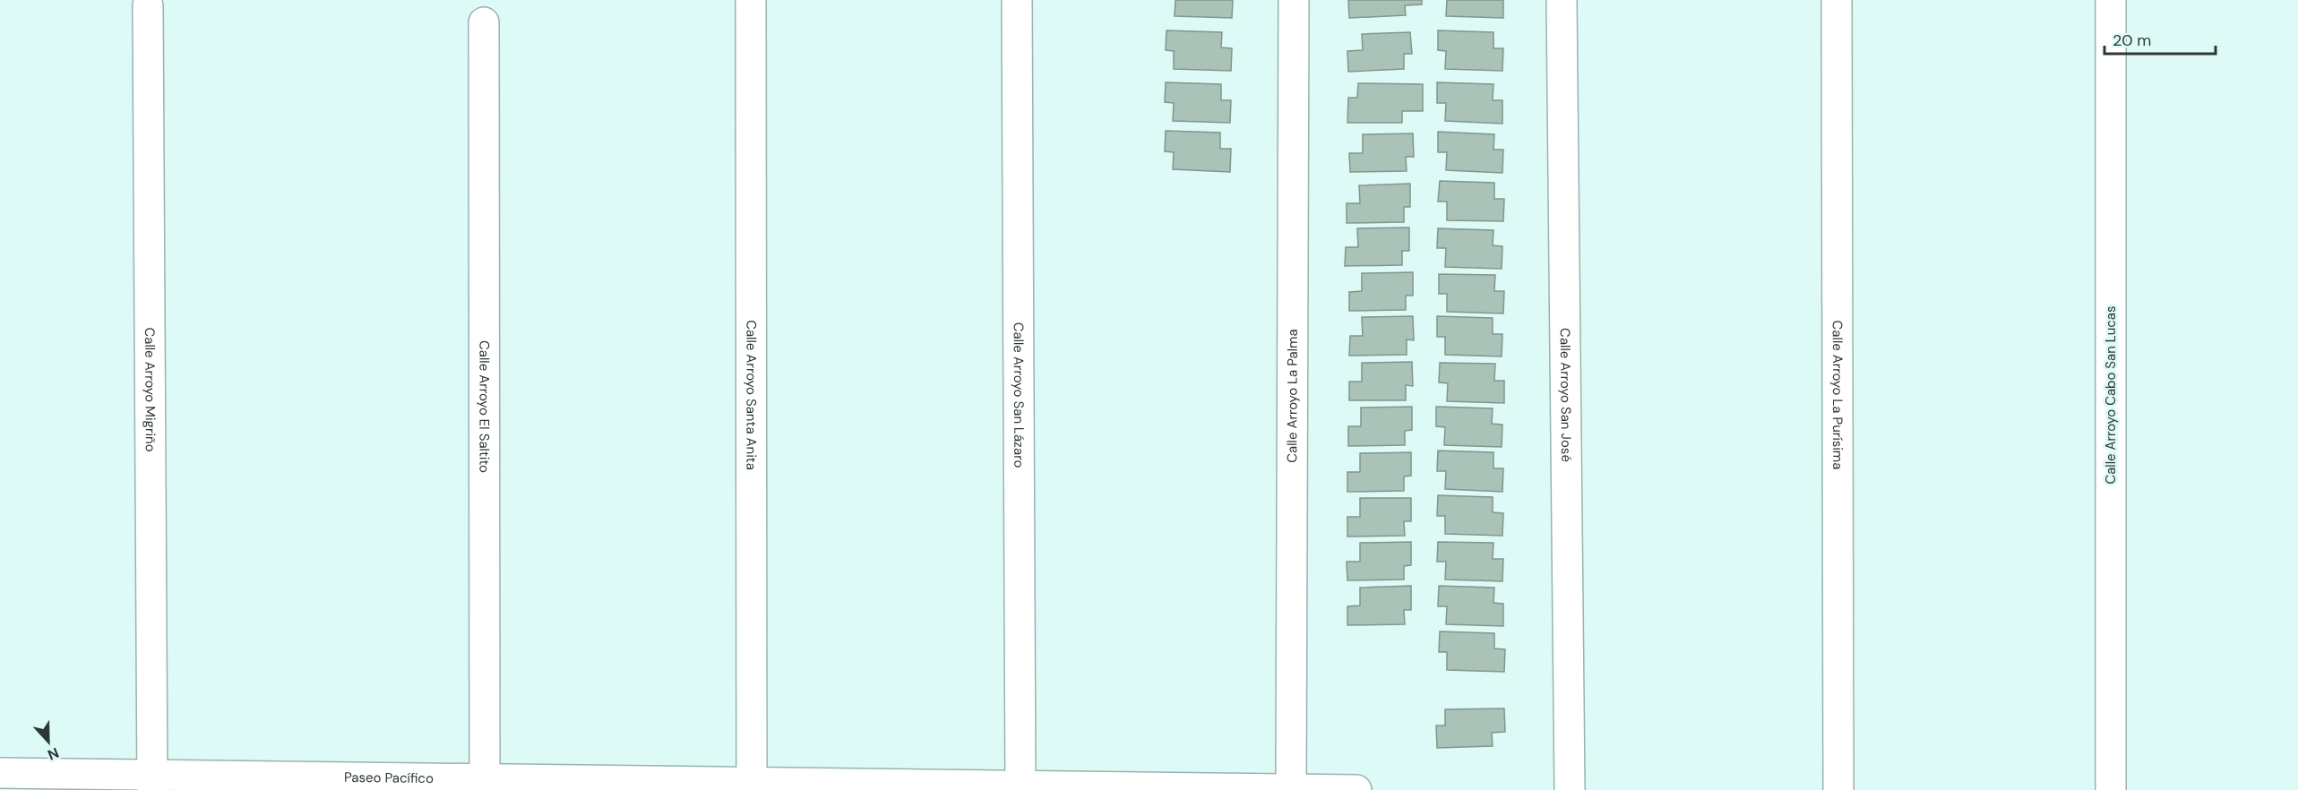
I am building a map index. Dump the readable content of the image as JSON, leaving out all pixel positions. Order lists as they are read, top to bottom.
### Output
{
  "streets": {
    "street": [
      "Calle Arroyo Migriño",
      "Calle Arroyo Santa Anita",
      "Calle Arroyo San Lázaro",
      "Calle Arroyo San José",
      "Calle Arroyo La Purísima",
      "Calle Arroyo Cabo San Lucas",
      "Calle Arroyo La Palma",
      "Calle Arroyo El Saltito",
      "Paseo Pacífico"
    ]
  },
  "crossings": [
    ["Calle Arroyo Migriño", "Paseo Pacífico"],
    ["Calle Arroyo Santa Anita", "Paseo Pacífico"],
    ["Calle Arroyo San Lázaro", "Paseo Pacífico"],
    ["Calle Arroyo La Palma", "Paseo Pacífico"],
    ["Calle Arroyo El Saltito", "Paseo Pacífico"]
  ],
  "scale_bar": "20 m",
  "north": "bottom"
}
